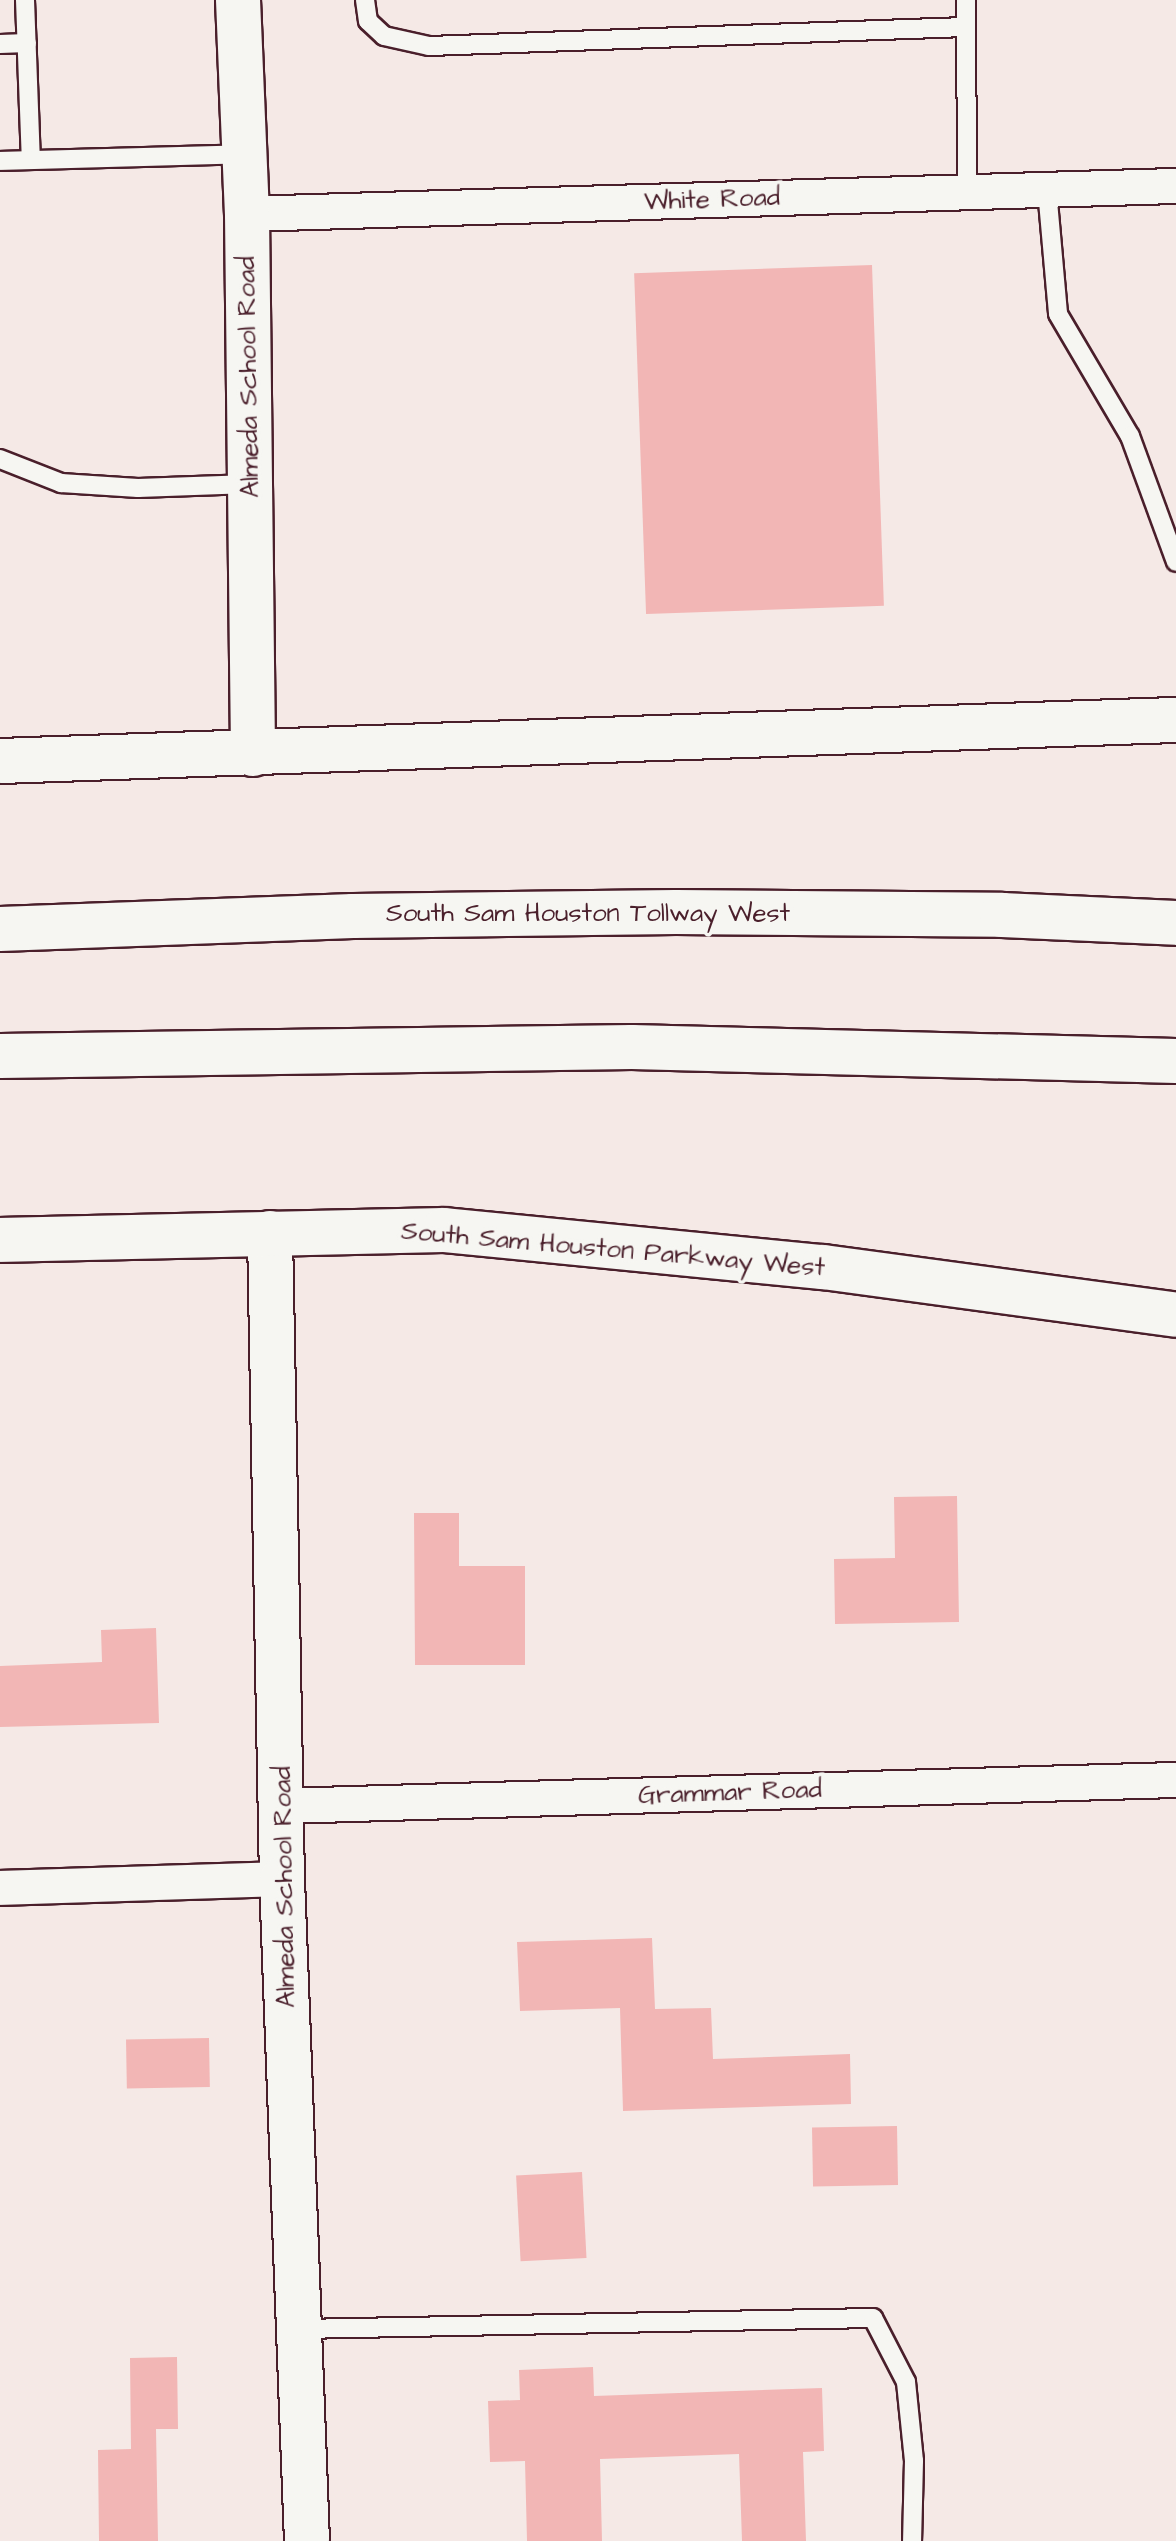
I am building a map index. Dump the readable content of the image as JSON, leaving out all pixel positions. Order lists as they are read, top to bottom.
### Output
{
  "streets": {
    "main road": ["Almeda School Road", "South Sam Houston Tollway West", "South Sam Houston Parkway West"],
    "street": ["White Road", "Grammar Road"]
  },
  "crossings": [
    ["White Road", "Almeda School Road"],
    ["Almeda School Road", "South Sam Houston Parkway West"],
    ["Almeda School Road", "Grammar Road"]
  ]
}
